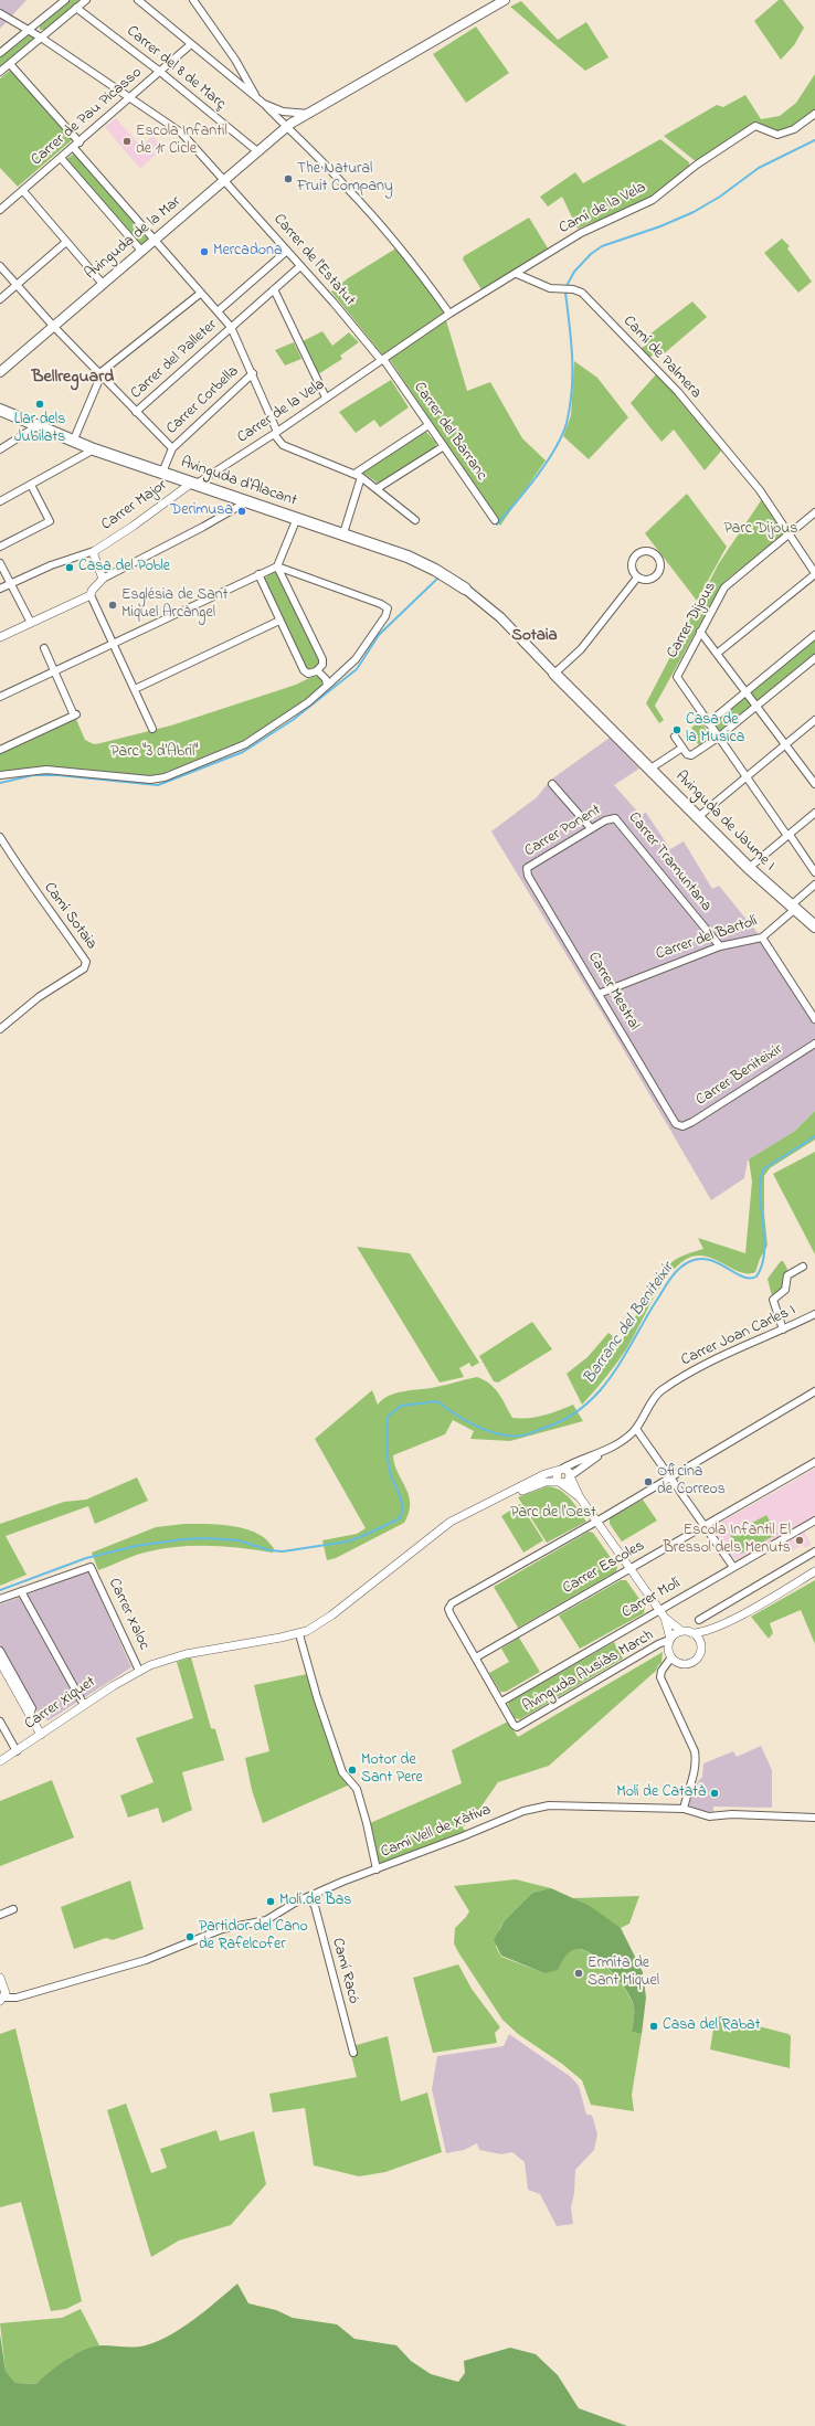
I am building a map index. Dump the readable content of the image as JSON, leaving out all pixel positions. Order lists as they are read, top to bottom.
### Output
{
  "streets": {
    "highway": ["Avinguda d'Alacant", "Avinguda de Jaume I"],
    "main road": ["Avinguda de la Mar"],
    "street": [
      "Carrer del 8 de Març",
      "Carrer de Pau Picasso",
      "Camí de la Vela",
      "Carrer de l'Estatut",
      "Camí de Palmera",
      "Carrer del Palleter",
      "Carrer Corbella",
      "Carrer de la Vela",
      "Carrer del Barranc",
      "Carrer Major",
      "Carrer Dijous",
      "Carrer Ponent",
      "Carrer Tramuntana",
      "Camí Sotaia",
      "Carrer del Bartolí",
      "Carrer Mestral",
      "Carrer Beniteixir",
      "Carrer Joan Carles I",
      "Carrer Escoles",
      "Carrer Molí",
      "Carrer Xaloc",
      "Avinguda Ausiàs March",
      "Carrer Xiquet",
      "Camí Vell de Xàtiva",
      "Camí Racó"
    ]
  },
  "crossings": [
    ["Carrer del 8 de Març", "Carrer de Pau Picasso"],
    ["Carrer del 8 de Març", "Avinguda de la Mar"],
    ["Carrer de Pau Picasso", "Carrer de l'Estatut"],
    ["Camí de la Vela", "Carrer de l'Estatut"],
    ["Camí de la Vela", "Camí de Palmera"],
    ["Camí de la Vela", "Carrer de la Vela"],
    ["Camí de la Vela", "Carrer del Barranc"],
    ["Avinguda de la Mar", "Carrer de l'Estatut"],
    ["Carrer de l'Estatut", "Carrer del Palleter"],
    ["Carrer de l'Estatut", "Carrer de la Vela"],
    ["Carrer de l'Estatut", "Carrer del Barranc"],
    ["Camí de Palmera", "Carrer Dijous"],
    ["Carrer Corbella", "Avinguda d'Alacant"],
    ["Carrer de la Vela", "Carrer del Barranc"],
    ["Carrer de la Vela", "Avinguda d'Alacant"],
    ["Carrer de la Vela", "Carrer Major"],
    ["Avinguda d'Alacant", "Carrer Major"],
    ["Avinguda de Jaume I", "Carrer del Bartolí"],
    ["Carrer Ponent", "Carrer Tramuntana"],
    ["Carrer Ponent", "Carrer Mestral"],
    ["Carrer Tramuntana", "Carrer del Bartolí"],
    ["Carrer del Bartolí", "Carrer Mestral"],
    ["Carrer Mestral", "Carrer Beniteixir"],
    ["Carrer Molí", "Avinguda Ausiàs March"],
    ["Carrer Xaloc", "Carrer Xiquet"],
    ["Camí Vell de Xàtiva", "Camí Racó"]
  ],
  "districts": ["Bellreguard", "Sotaia"],
  "water": ["Barranc del Beniteixir"],
  "parks": ["Parc Dijous", "Parc \"3 d’Abril\"", "Parc de l'Oest"],
  "places": [
    "Escola Infantil de 1r Cicle",
    "The Natural Fruit Company",
    "Mercadona",
    "Llar dels Jubilats",
    "Derimusa",
    "Casa del Poble",
    "Església de Sant Miquel Arcàngel",
    "Casa de la Musica",
    "Oficina de Correos",
    "Escola Infantil El Bressol dels Menuts",
    "Motor de Sant Pere",
    "Molí de Catatà",
    "Molí de Bas",
    "Partidor del Cano de Rafelcofer",
    "Ermita de Sant Miquel",
    "Casa del Rabat"
  ]
}
